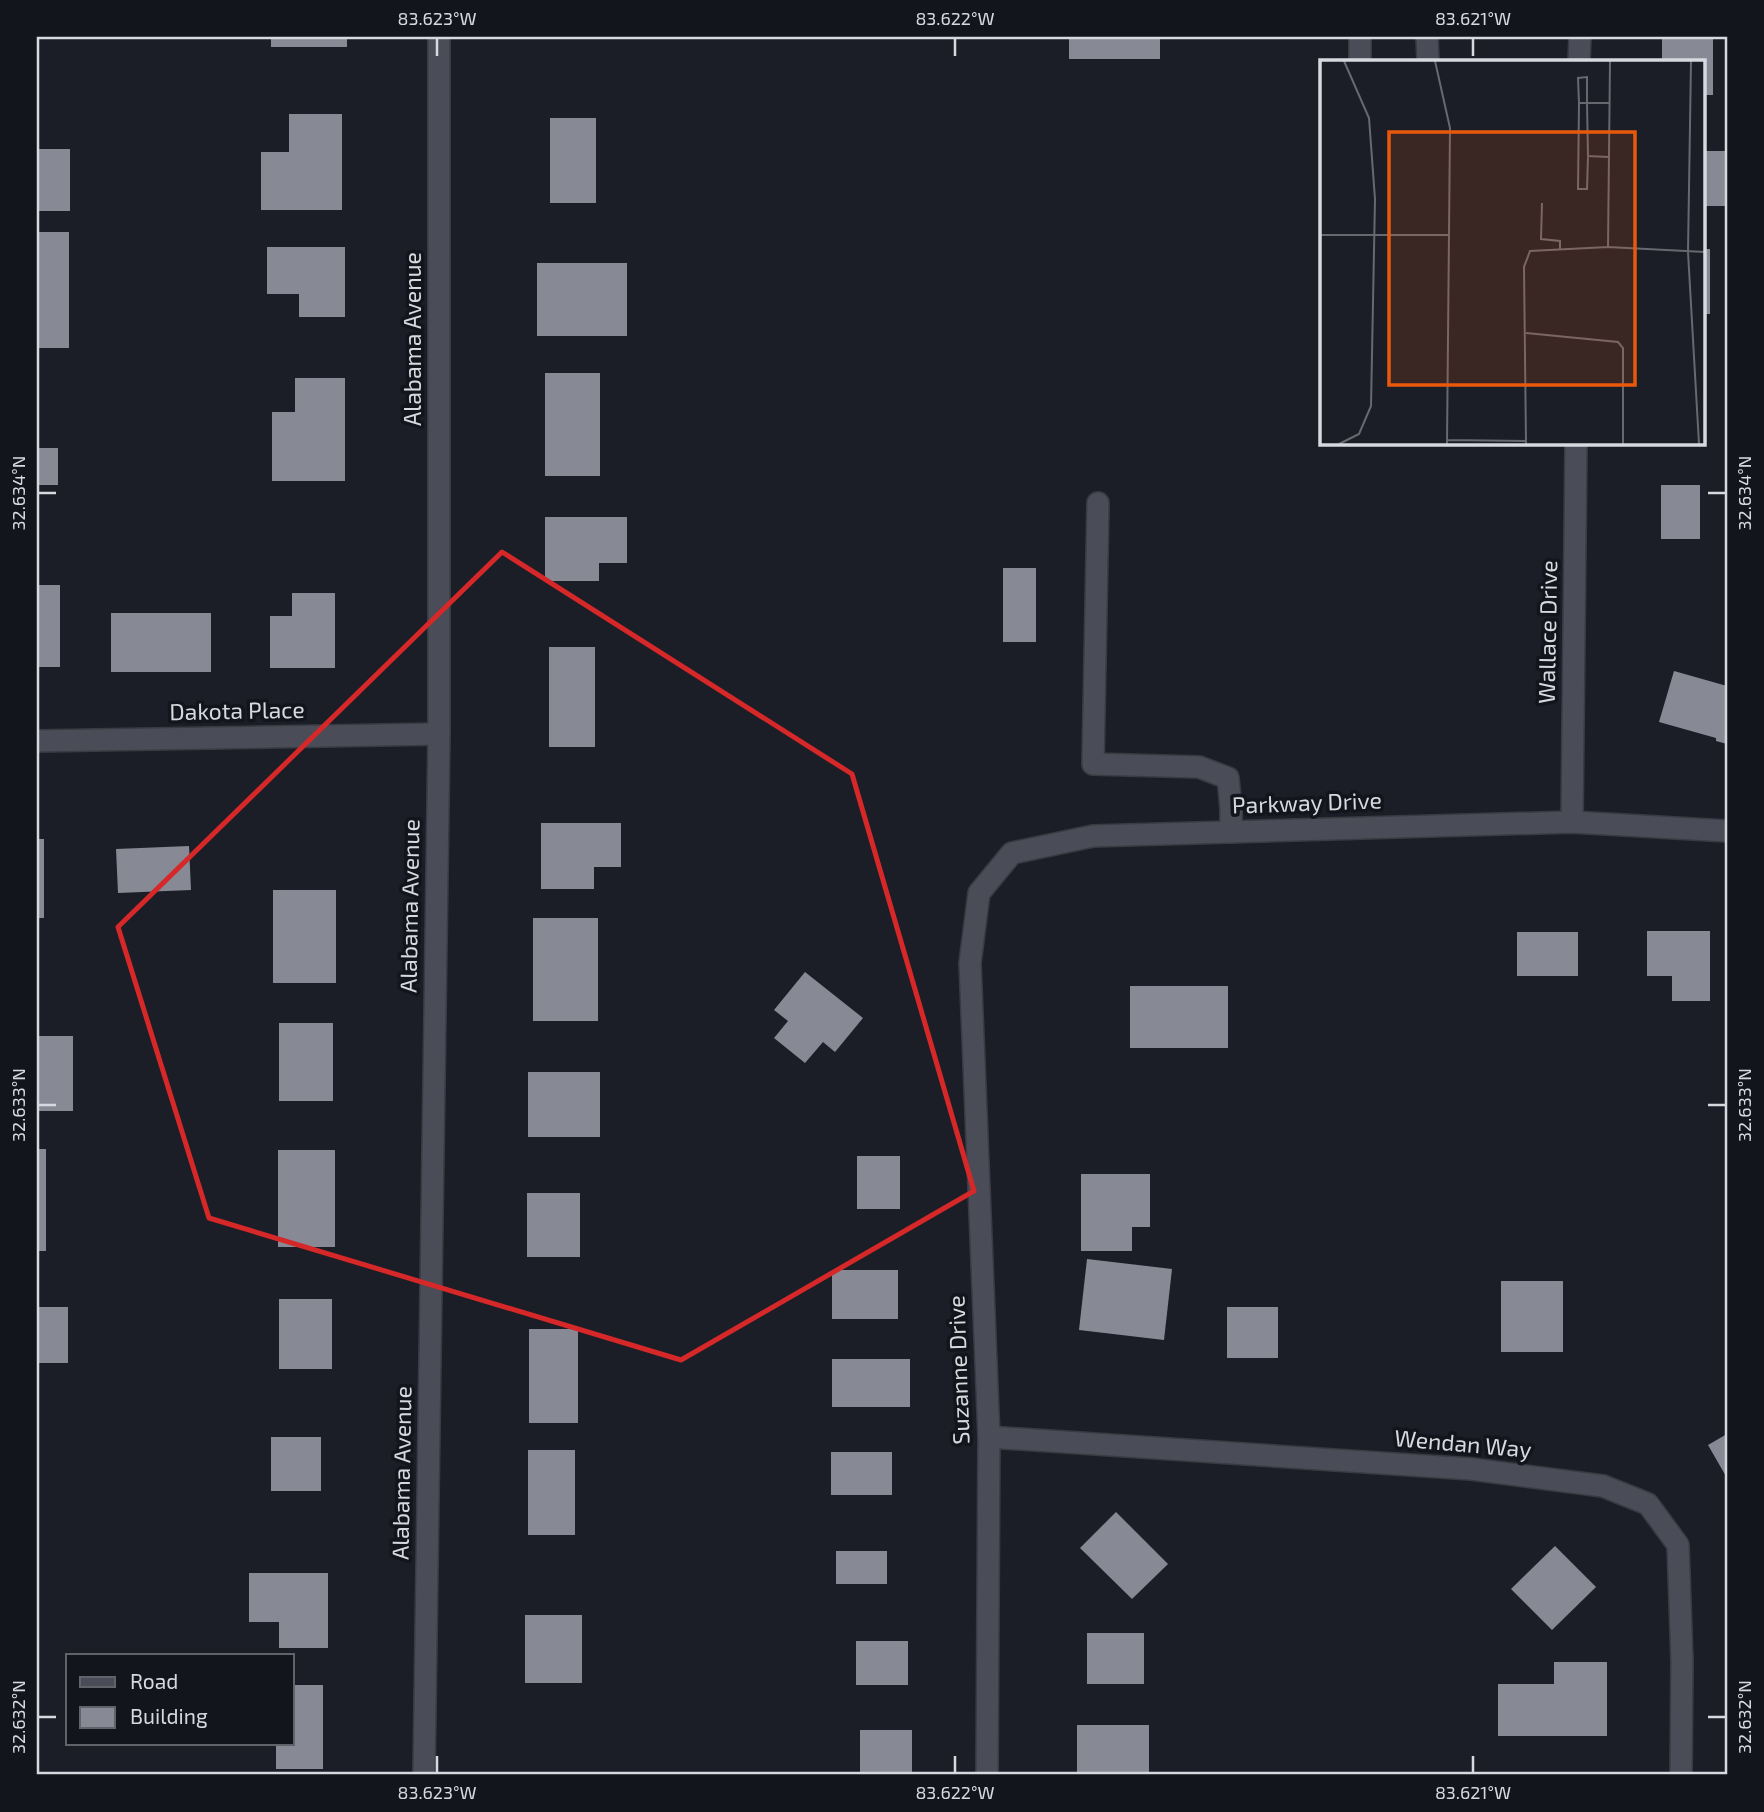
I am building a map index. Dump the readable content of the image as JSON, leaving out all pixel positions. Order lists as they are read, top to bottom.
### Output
{
  "streets": {
    "street": [
      "Alabama Avenue",
      "Wallace Drive",
      "Dakota Place",
      "Parkway Drive",
      "Suzanne Drive",
      "Wendan Way"
    ]
  },
  "crossings": [
    ["Alabama Avenue", "Dakota Place"],
    ["Wallace Drive", "Parkway Drive"],
    ["Parkway Drive", "Suzanne Drive"],
    ["Suzanne Drive", "Wendan Way"]
  ],
  "legend": ["Road", "Building"],
  "coordinates": [
    "83.623°W",
    "83.622°W",
    "83.621°W",
    "32.634°N",
    "32.633°N",
    "32.632°N"
  ]
}
